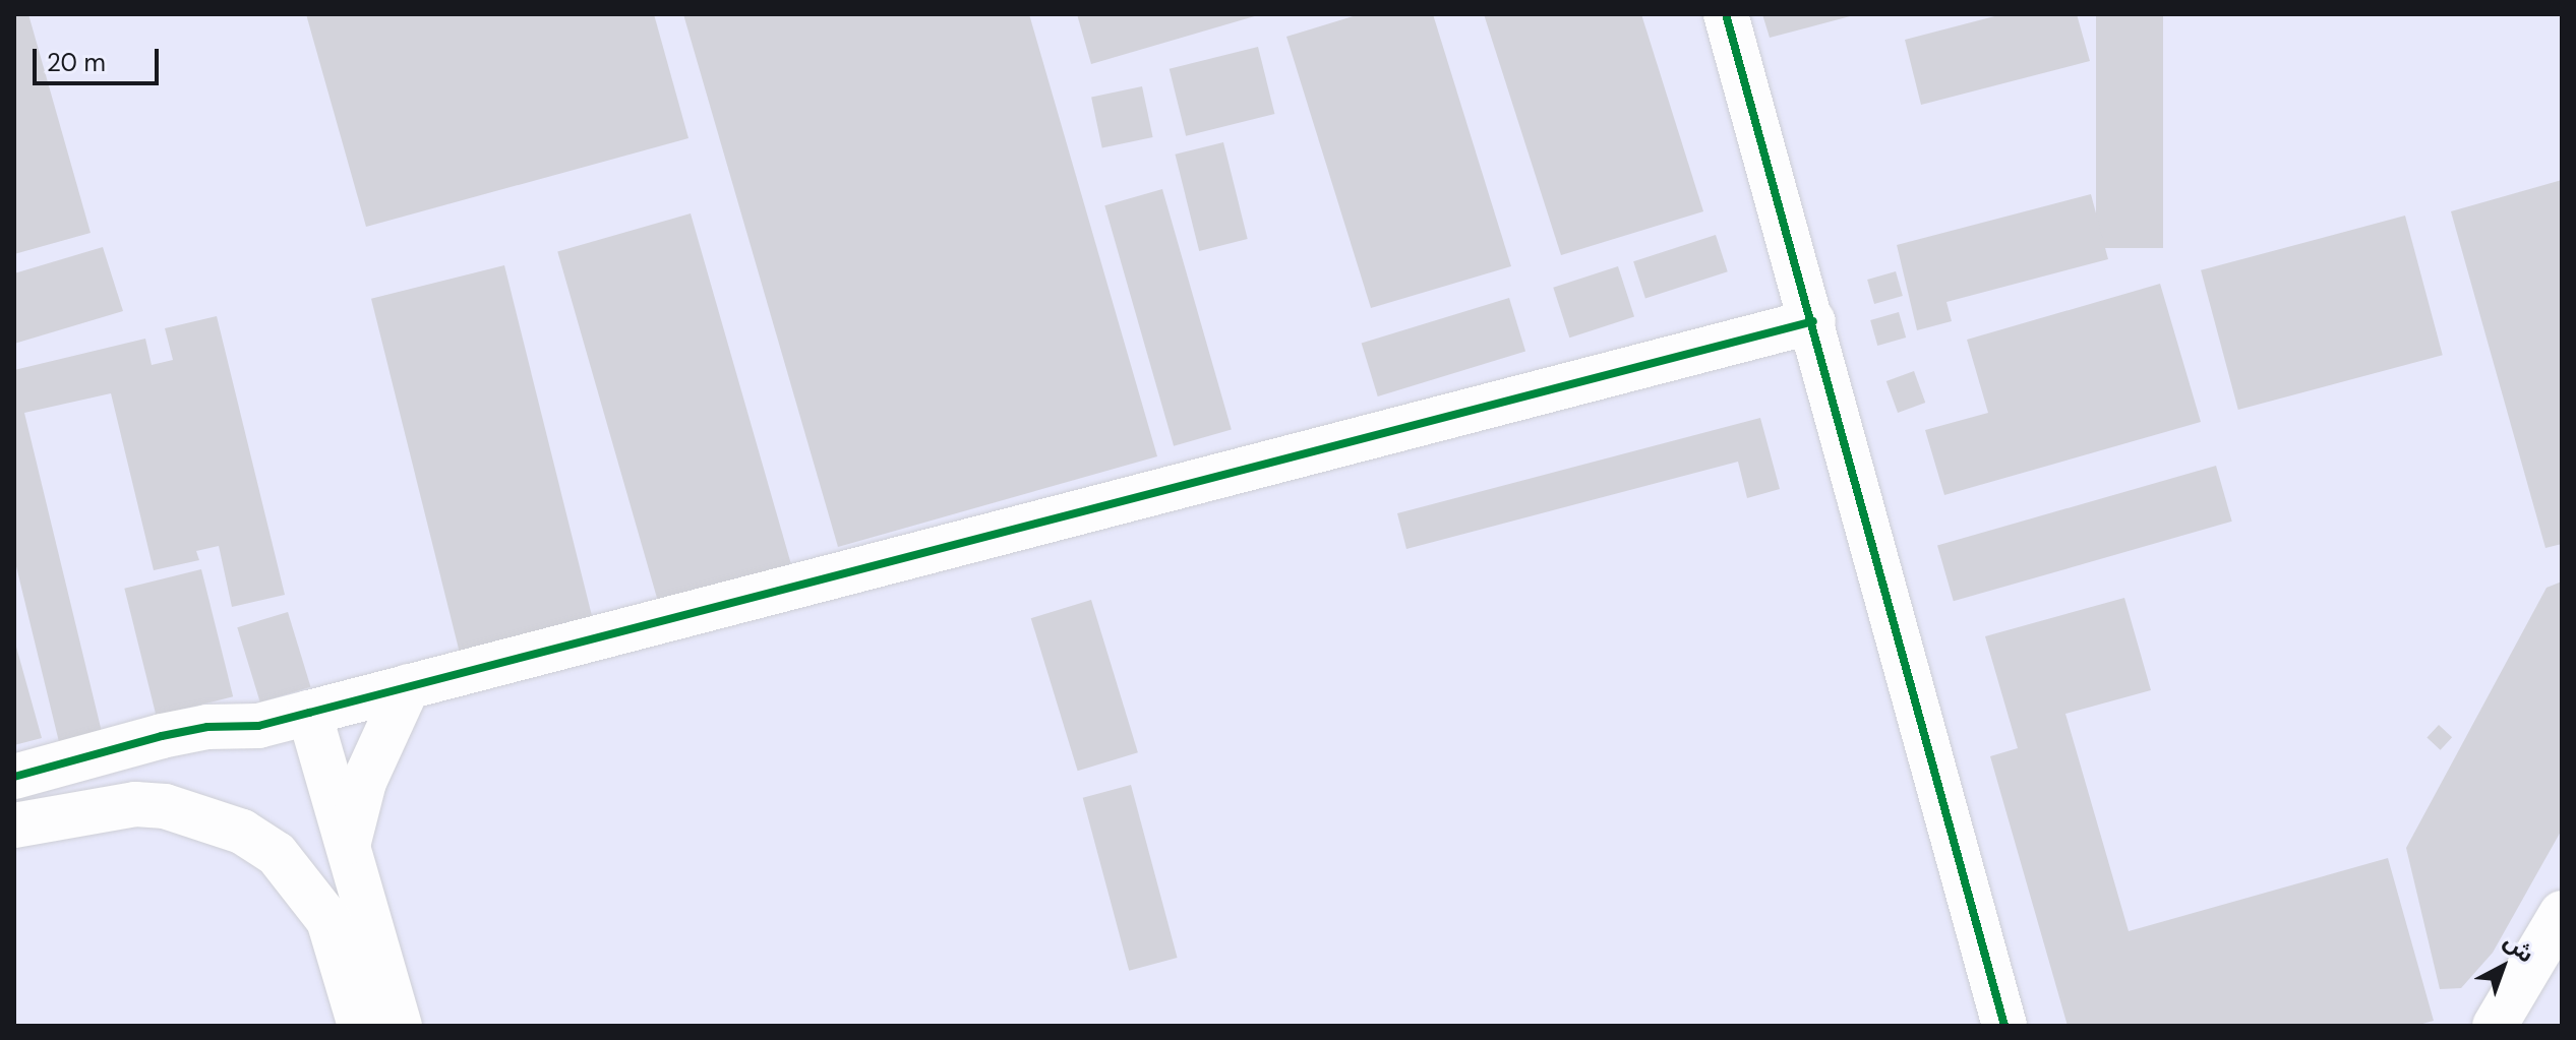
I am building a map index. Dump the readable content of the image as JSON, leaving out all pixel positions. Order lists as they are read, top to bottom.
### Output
{
  "scale_bar": "20 m",
  "north": "top right"
}
